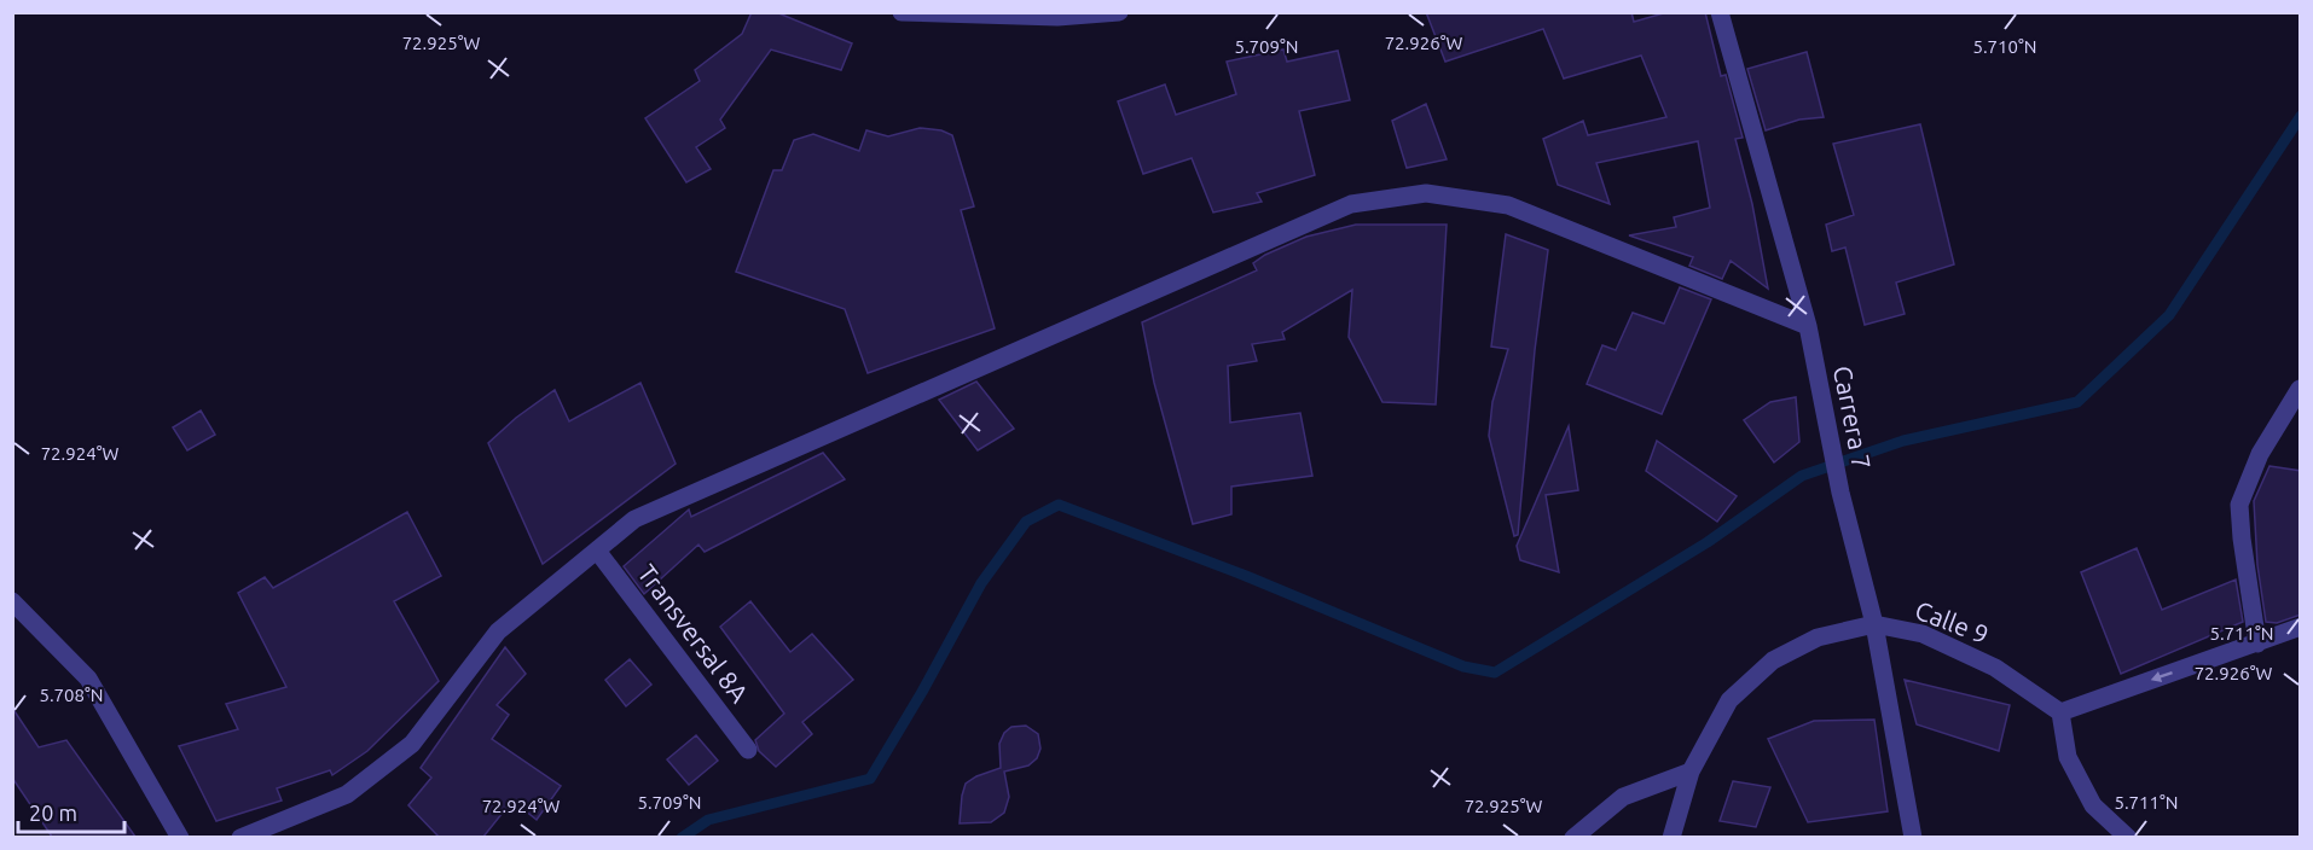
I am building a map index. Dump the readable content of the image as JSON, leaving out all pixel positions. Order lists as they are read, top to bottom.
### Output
{
  "streets": {
    "street": ["Carrera 7", "Calle 9", "Transversal 8A"]
  },
  "crossings": [
    ["Carrera 7", "Calle 9"]
  ],
  "scale_bar": "20 m",
  "coordinates": [
    "72.925°W",
    "72.926°W",
    "5.709°N",
    "5.710°N",
    "72.924°W",
    "5.711°N",
    "5.708°N"
  ]
}
